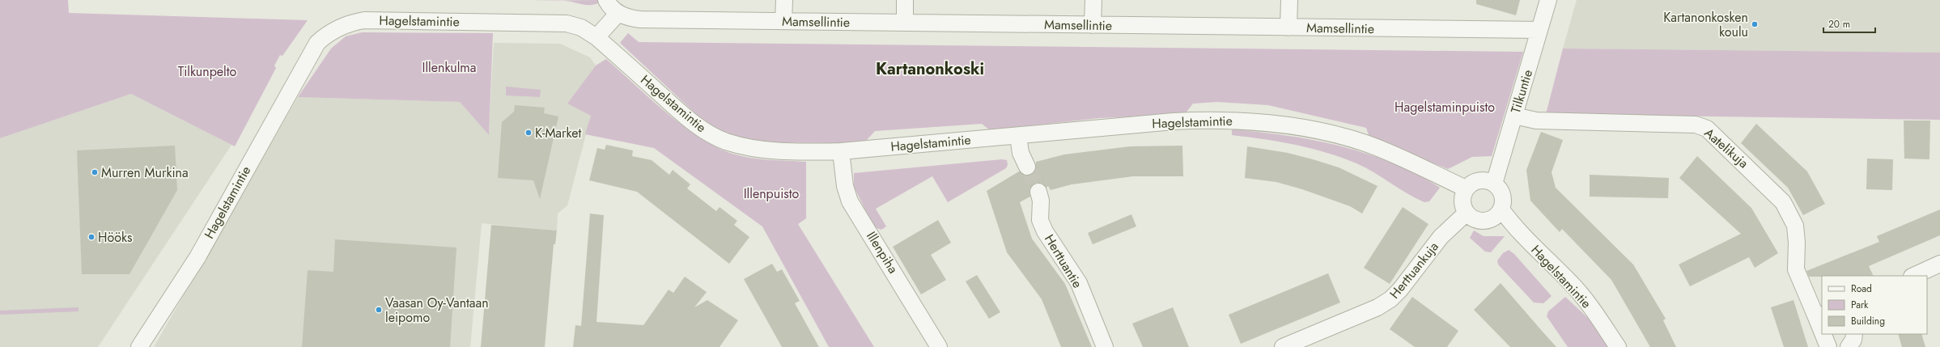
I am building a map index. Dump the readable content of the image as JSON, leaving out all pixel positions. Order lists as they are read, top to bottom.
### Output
{
  "streets": {
    "street": [
      "Hagelstamintie",
      "Mamsellintie",
      "Tilkuntie",
      "Aatelikuja",
      "Illenpiha",
      "Herttuantie",
      "Herttuankuja"
    ]
  },
  "crossings": [
    ["Hagelstamintie", "Tilkuntie"],
    ["Hagelstamintie", "Illenpiha"],
    ["Hagelstamintie", "Herttuankuja"],
    ["Mamsellintie", "Tilkuntie"],
    ["Tilkuntie", "Aatelikuja"],
    ["Tilkuntie", "Herttuankuja"]
  ],
  "districts": ["Kartanonkoski"],
  "parks": [
    "Illenkulma",
    "Tilkunpelto",
    "Hagelstaminpuisto",
    "Illenpuisto"
  ],
  "places": [
    "Kartanonkosken koulu",
    "K-Market",
    "Murren Murkina",
    "Hööks",
    "Vaasan Oy-Vantaan leipomo"
  ],
  "legend": ["Road", "Park", "Building"],
  "scale_bar": "20 m"
}
